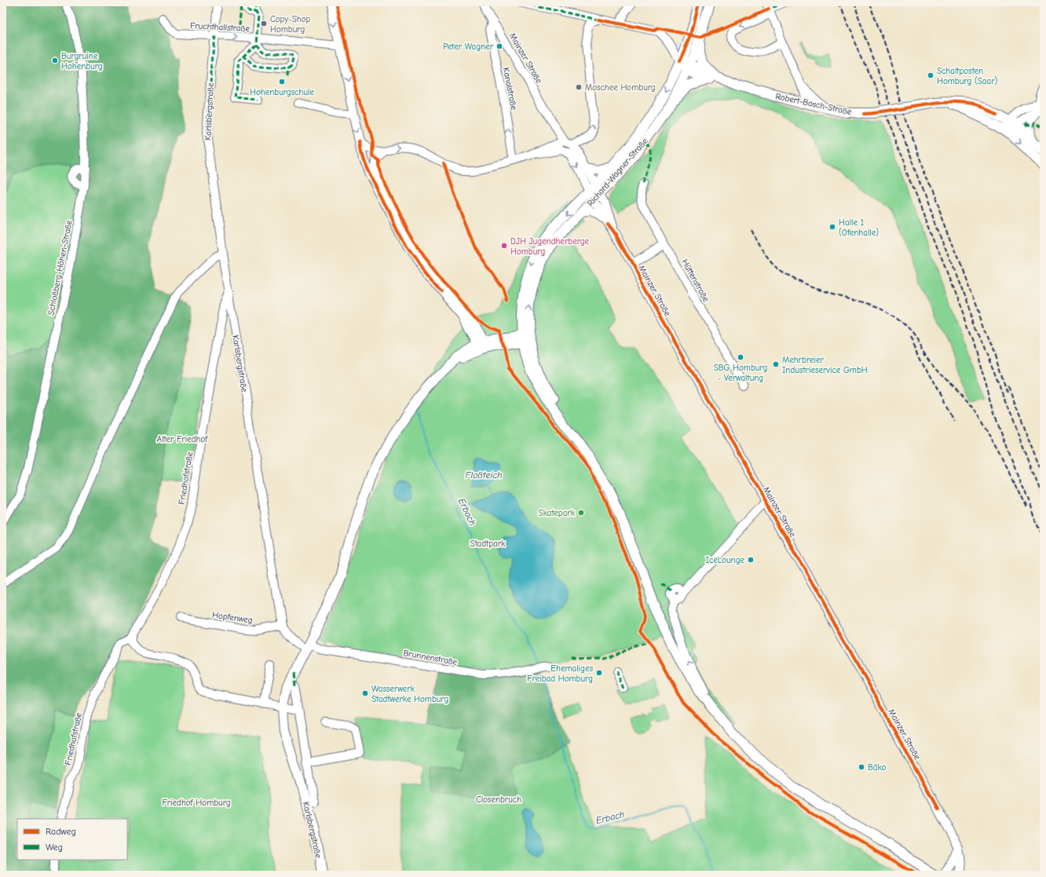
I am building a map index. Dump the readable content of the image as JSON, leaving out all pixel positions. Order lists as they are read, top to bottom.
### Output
{
  "streets": {
    "main road": ["Robert-Bosch-Straße", "Karlsbergstraße", "Richard-Wagner-Straße"],
    "street": [
      "Fruchthallstraße",
      "Mainzer Straße",
      "Kanalstraße",
      "Schloßberg-Höhen-Straße",
      "Hüttenstraße",
      "Friedhofstraße",
      "Hopfenweg",
      "Brunnenstraße"
    ]
  },
  "crossings": [
    ["Fruchthallstraße", "Karlsbergstraße"],
    ["Mainzer Straße", "Kanalstraße"],
    ["Mainzer Straße", "Richard-Wagner-Straße"],
    ["Robert-Bosch-Straße", "Richard-Wagner-Straße"],
    ["Karlsbergstraße", "Friedhofstraße"],
    ["Karlsbergstraße", "Hopfenweg"],
    ["Karlsbergstraße", "Brunnenstraße"]
  ],
  "one_way": ["Kanalstraße"],
  "water": ["Floßteich", "Erbach"],
  "parks": [
    "Alter Friedhof",
    "Stadtpark",
    "Closenbruch",
    "Friedhof Homburg"
  ],
  "places": [
    "Copy-Shop Homburg",
    "Peter Wagner",
    "Burgruine Hohenburg",
    "Schaltposten Homburg (Saar)",
    "Hohenburgschule",
    "Moschee Homburg",
    "Halle 1 (Ofenhalle)",
    "DJH Jugendherberge Homburg",
    "SBG Homburg - Verwaltung",
    "Mehrbreier Industrieservice GmbH",
    "Skatepark",
    "IceLounge",
    "Ehemaliges Freibad Homburg",
    "Wasserwerk Stadtwerke Homburg",
    "Bäko"
  ],
  "legend": ["Radweg", "Weg"]
}
